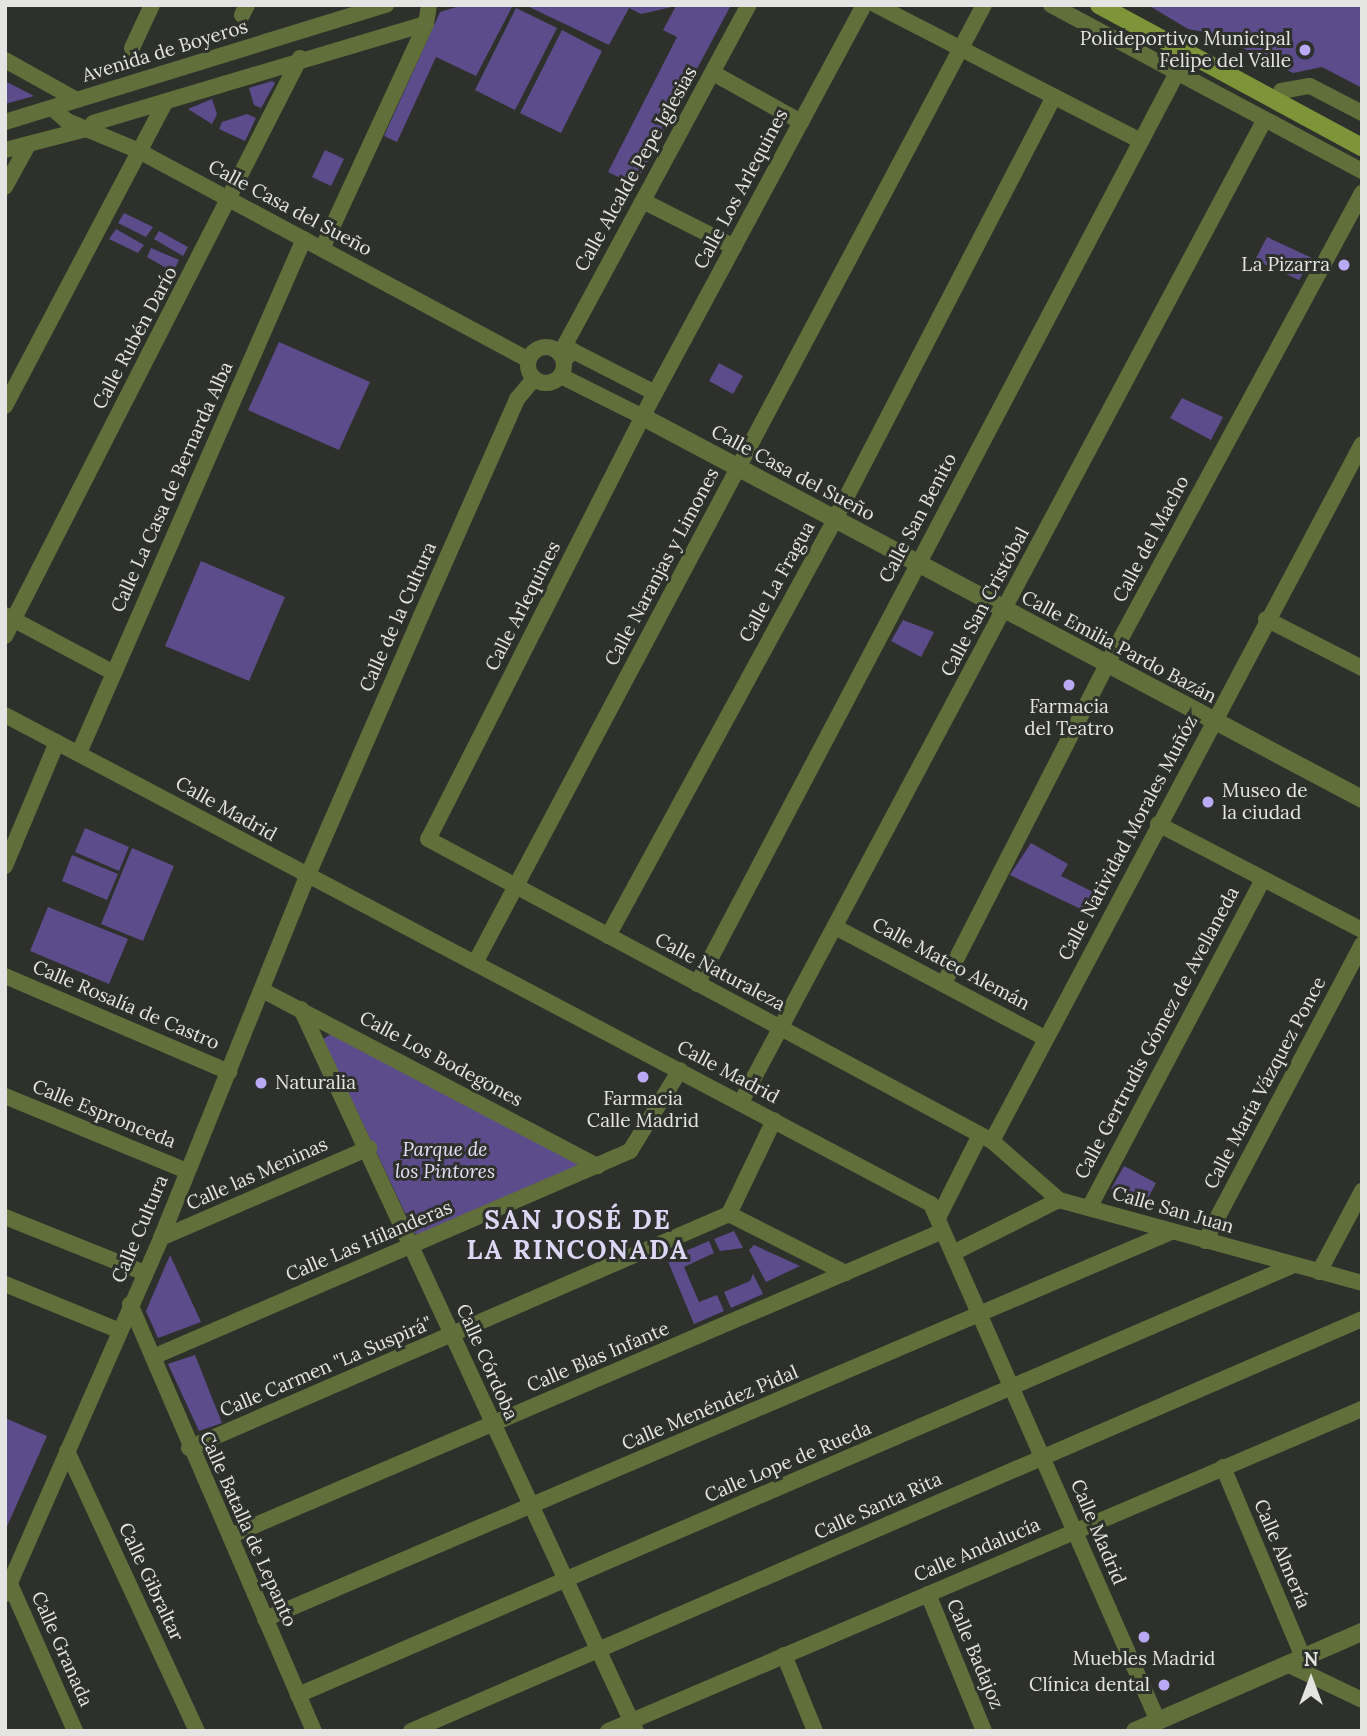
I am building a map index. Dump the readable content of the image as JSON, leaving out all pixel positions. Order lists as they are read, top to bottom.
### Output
{
  "streets": {
    "street": [
      "Avenida de Boyeros",
      "Calle Alcalde Pepe Iglesias",
      "Calle Los Arlequines",
      "Calle Casa del Sueño",
      "Calle Rubén Darío",
      "Calle La Casa de Bernarda Alba",
      "Calle San Benito",
      "Calle del Macho",
      "Calle Naranjas y Limones",
      "Calle La Fragua",
      "Calle San Cristóbal",
      "Calle Arlequines",
      "Calle de la Cultura",
      "Calle Emilia Pardo Bazán",
      "Calle Madrid",
      "Calle Natividad Morales Muñóz",
      "Calle Mateo Alemán",
      "Calle Naturaleza",
      "Calle Rosalía de Castro",
      "Calle Gertrudis Gómez de Avellaneda",
      "Calle Los Bodegones",
      "Calle María Vázquez Ponce",
      "Calle Espronceda",
      "Calle las Meninas",
      "Calle San Juan",
      "Calle Cultura",
      "Calle Las Hilanderas",
      "Calle Blas Infante",
      "Calle Córdoba",
      "Calle Carmen \"La Suspirá\"",
      "Calle Menéndez Pidal",
      "Calle Lope de Rueda",
      "Calle Santa Rita",
      "Calle Batalla de Lepanto",
      "Calle Andalucía",
      "Calle Almería",
      "Calle Gibraltar",
      "Calle Granada",
      "Calle Badajoz"
    ]
  },
  "crossings": [
    ["Avenida de Boyeros", "Calle Casa del Sueño"],
    ["Calle Alcalde Pepe Iglesias", "Calle Casa del Sueño"],
    ["Calle Alcalde Pepe Iglesias", "Calle de la Cultura"],
    ["Calle Los Arlequines", "Calle Arlequines"],
    ["Calle Casa del Sueño", "Calle Rubén Darío"],
    ["Calle Casa del Sueño", "Calle La Casa de Bernarda Alba"],
    ["Calle Casa del Sueño", "Calle San Benito"],
    ["Calle Casa del Sueño", "Calle Naranjas y Limones"],
    ["Calle Casa del Sueño", "Calle La Fragua"],
    ["Calle Casa del Sueño", "Calle San Cristóbal"],
    ["Calle Casa del Sueño", "Calle Arlequines"],
    ["Calle Casa del Sueño", "Calle de la Cultura"],
    ["Calle Casa del Sueño", "Calle Emilia Pardo Bazán"],
    ["Calle La Casa de Bernarda Alba", "Calle Madrid"],
    ["Calle San Benito", "Calle Naturaleza"],
    ["Calle del Macho", "Calle Emilia Pardo Bazán"],
    ["Calle del Macho", "Calle Mateo Alemán"],
    ["Calle Naranjas y Limones", "Calle Madrid"],
    ["Calle Naranjas y Limones", "Calle Naturaleza"],
    ["Calle La Fragua", "Calle Naturaleza"],
    ["Calle San Cristóbal", "Calle Emilia Pardo Bazán"],
    ["Calle San Cristóbal", "Calle Madrid"],
    ["Calle San Cristóbal", "Calle Mateo Alemán"],
    ["Calle San Cristóbal", "Calle Naturaleza"],
    ["Calle Arlequines", "Calle Naturaleza"],
    ["Calle de la Cultura", "Calle Madrid"],
    ["Calle de la Cultura", "Calle Cultura"],
    ["Calle Emilia Pardo Bazán", "Calle Natividad Morales Muñóz"],
    ["Calle Madrid", "Calle Natividad Morales Muñóz"],
    ["Calle Madrid", "Calle Cultura"],
    ["Calle Madrid", "Calle Las Hilanderas"],
    ["Calle Madrid", "Calle Blas Infante"],
    ["Calle Madrid", "Calle Menéndez Pidal"],
    ["Calle Madrid", "Calle Lope de Rueda"],
    ["Calle Madrid", "Calle Santa Rita"],
    ["Calle Madrid", "Calle Andalucía"],
    ["Calle Natividad Morales Muñóz", "Calle Mateo Alemán"],
    ["Calle Natividad Morales Muñóz", "Calle Naturaleza"],
    ["Calle Natividad Morales Muñóz", "Calle San Juan"],
    ["Calle Natividad Morales Muñóz", "Calle Blas Infante"],
    ["Calle Naturaleza", "Calle San Juan"],
    ["Calle Rosalía de Castro", "Calle Cultura"],
    ["Calle Gertrudis Gómez de Avellaneda", "Calle San Juan"],
    ["Calle Los Bodegones", "Calle Cultura"],
    ["Calle Los Bodegones", "Calle Las Hilanderas"],
    ["Calle Los Bodegones", "Calle Córdoba"],
    ["Calle María Vázquez Ponce", "Calle San Juan"],
    ["Calle Espronceda", "Calle Cultura"],
    ["Calle las Meninas", "Calle Cultura"],
    ["Calle las Meninas", "Calle Córdoba"],
    ["Calle San Juan", "Calle Menéndez Pidal"],
    ["Calle San Juan", "Calle Lope de Rueda"],
    ["Calle Cultura", "Calle Batalla de Lepanto"],
    ["Calle Cultura", "Calle Gibraltar"],
    ["Calle Cultura", "Calle Granada"],
    ["Calle Las Hilanderas", "Calle Córdoba"],
    ["Calle Las Hilanderas", "Calle Batalla de Lepanto"],
    ["Calle Blas Infante", "Calle Córdoba"],
    ["Calle Blas Infante", "Calle Batalla de Lepanto"],
    ["Calle Córdoba", "Calle Carmen \"La Suspirá\""],
    ["Calle Córdoba", "Calle Menéndez Pidal"],
    ["Calle Córdoba", "Calle Lope de Rueda"],
    ["Calle Córdoba", "Calle Santa Rita"],
    ["Calle Córdoba", "Calle Andalucía"],
    ["Calle Carmen \"La Suspirá\"", "Calle Batalla de Lepanto"],
    ["Calle Menéndez Pidal", "Calle Batalla de Lepanto"],
    ["Calle Lope de Rueda", "Calle Batalla de Lepanto"],
    ["Calle Andalucía", "Calle Almería"],
    ["Calle Andalucía", "Calle Badajoz"]
  ],
  "districts": ["SAN JOSÉ DE LA RINCONADA"],
  "parks": ["Parque de los Pintores"],
  "places": [
    "Polideportivo Municipal Felipe del Valle",
    "La Pizarra",
    "Farmacia del Teatro",
    "Museo de la ciudad",
    "Farmacia Calle Madrid",
    "Naturalia",
    "Muebles Madrid",
    "Clínica dental"
  ],
  "north": "top"
}
